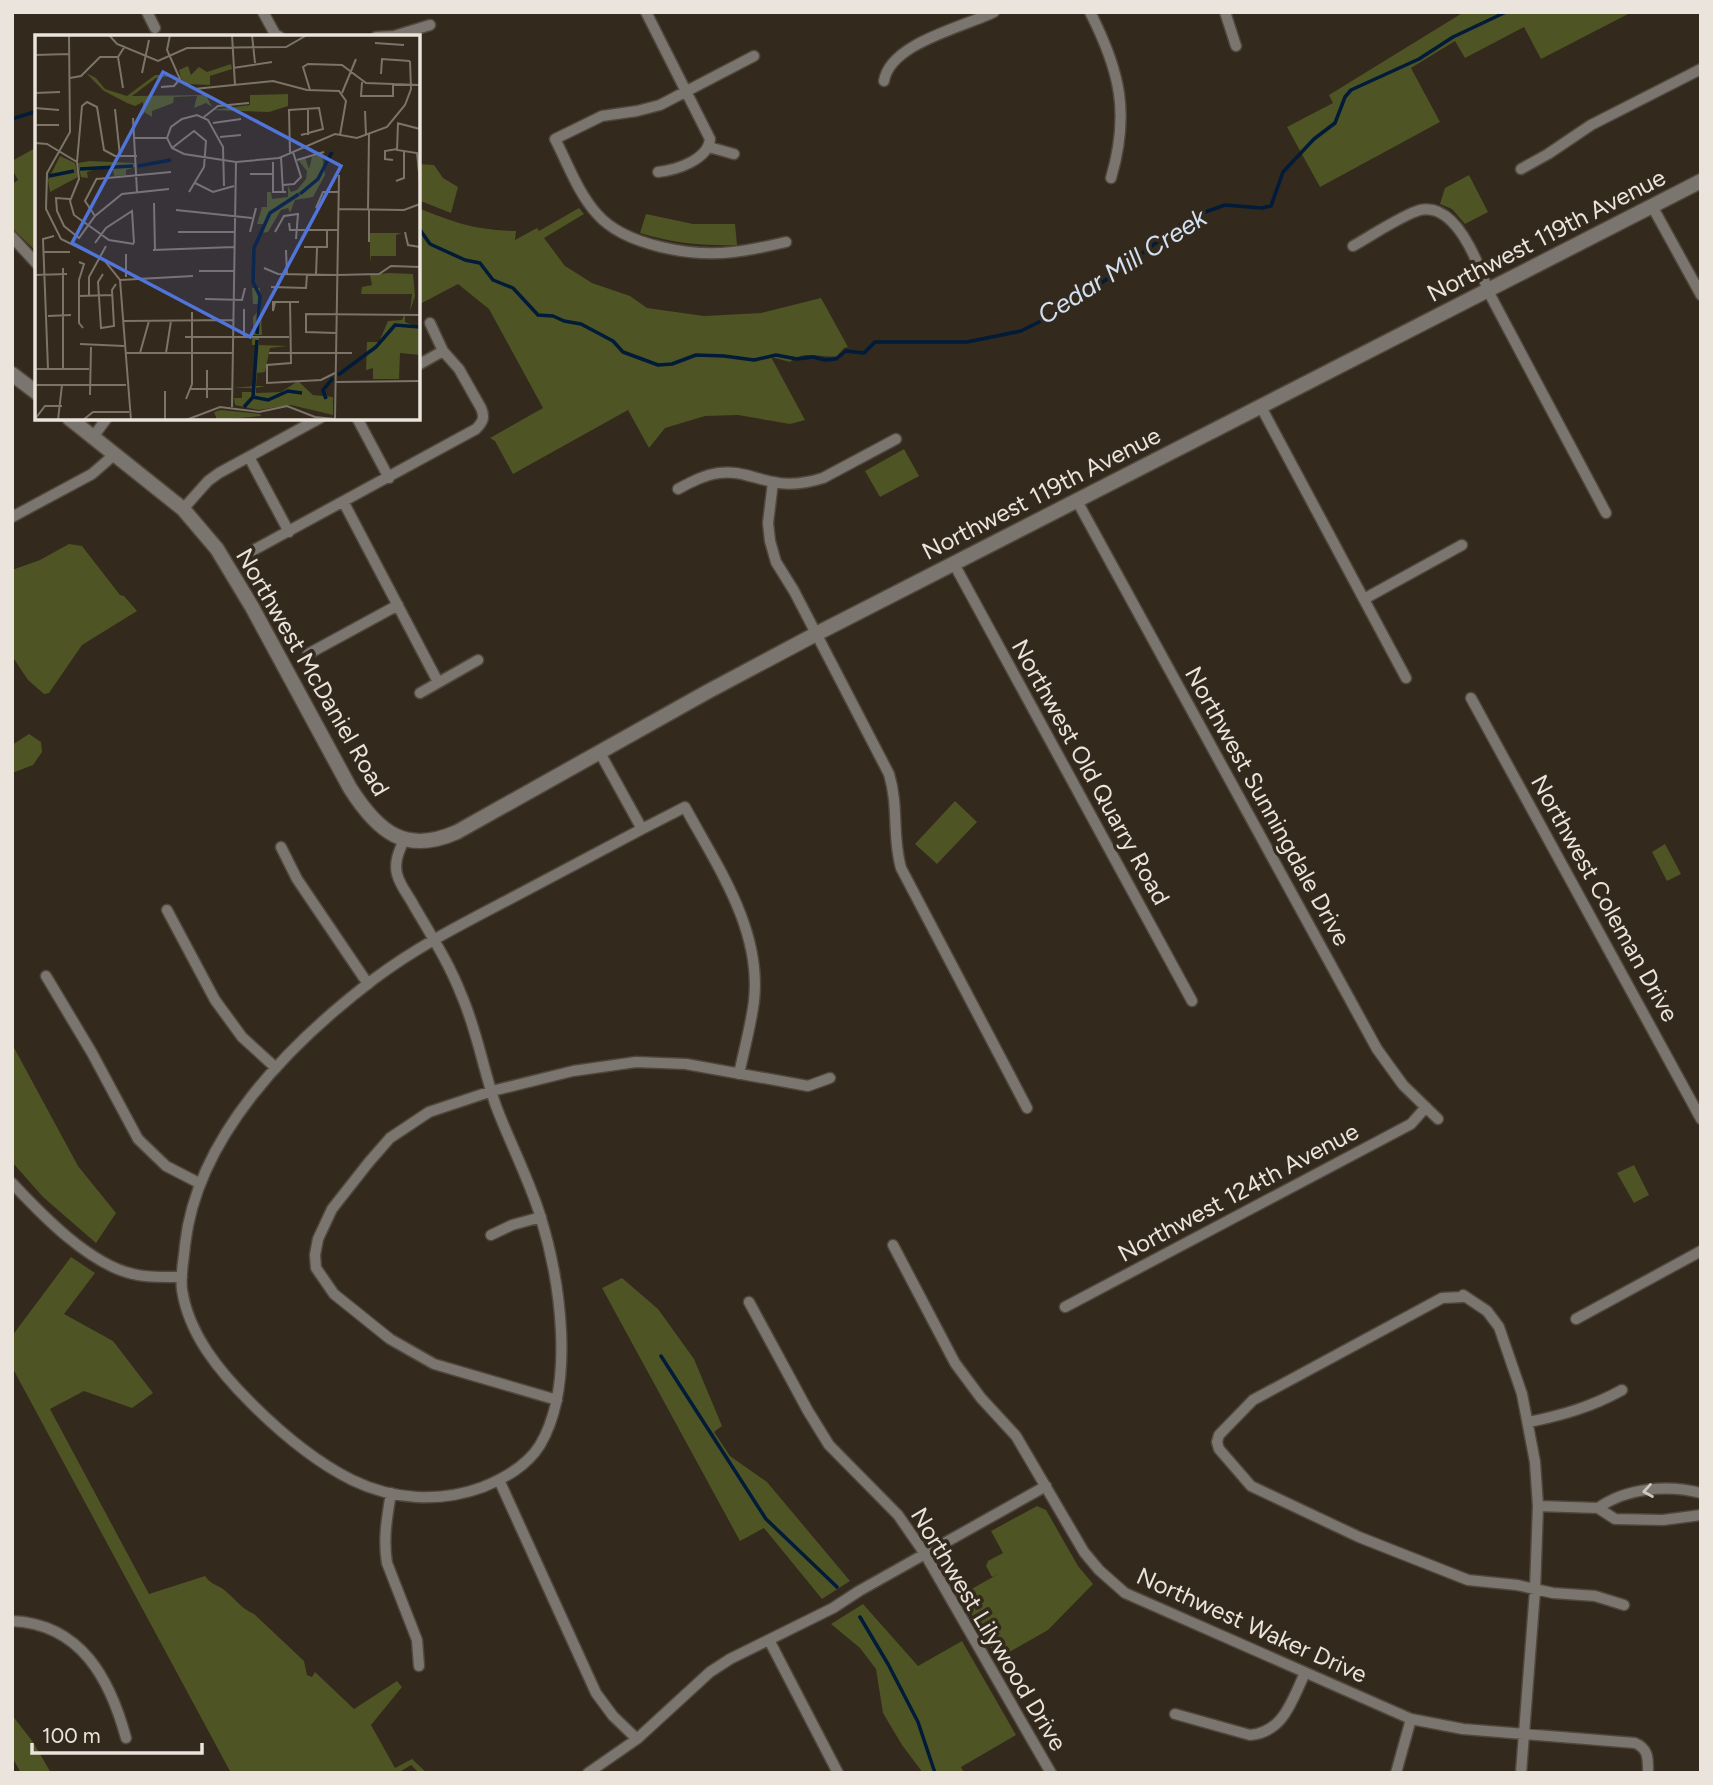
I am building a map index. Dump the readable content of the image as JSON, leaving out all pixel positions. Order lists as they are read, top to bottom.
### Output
{
  "streets": {
    "street": [
      "Northwest 119th Avenue",
      "Northwest McDaniel Road",
      "Northwest Old Quarry Road",
      "Northwest Sunningdale Drive",
      "Northwest Coleman Drive",
      "Northwest 124th Avenue",
      "Northwest Waker Drive",
      "Northwest Lilywood Drive"
    ]
  },
  "crossings": [
    ["Northwest 119th Avenue", "Northwest McDaniel Road"],
    ["Northwest 119th Avenue", "Northwest Old Quarry Road"],
    ["Northwest 119th Avenue", "Northwest Sunningdale Drive"],
    ["Northwest Sunningdale Drive", "Northwest 124th Avenue"]
  ],
  "water": ["Cedar Mill Creek"],
  "scale_bar": "100 m"
}
